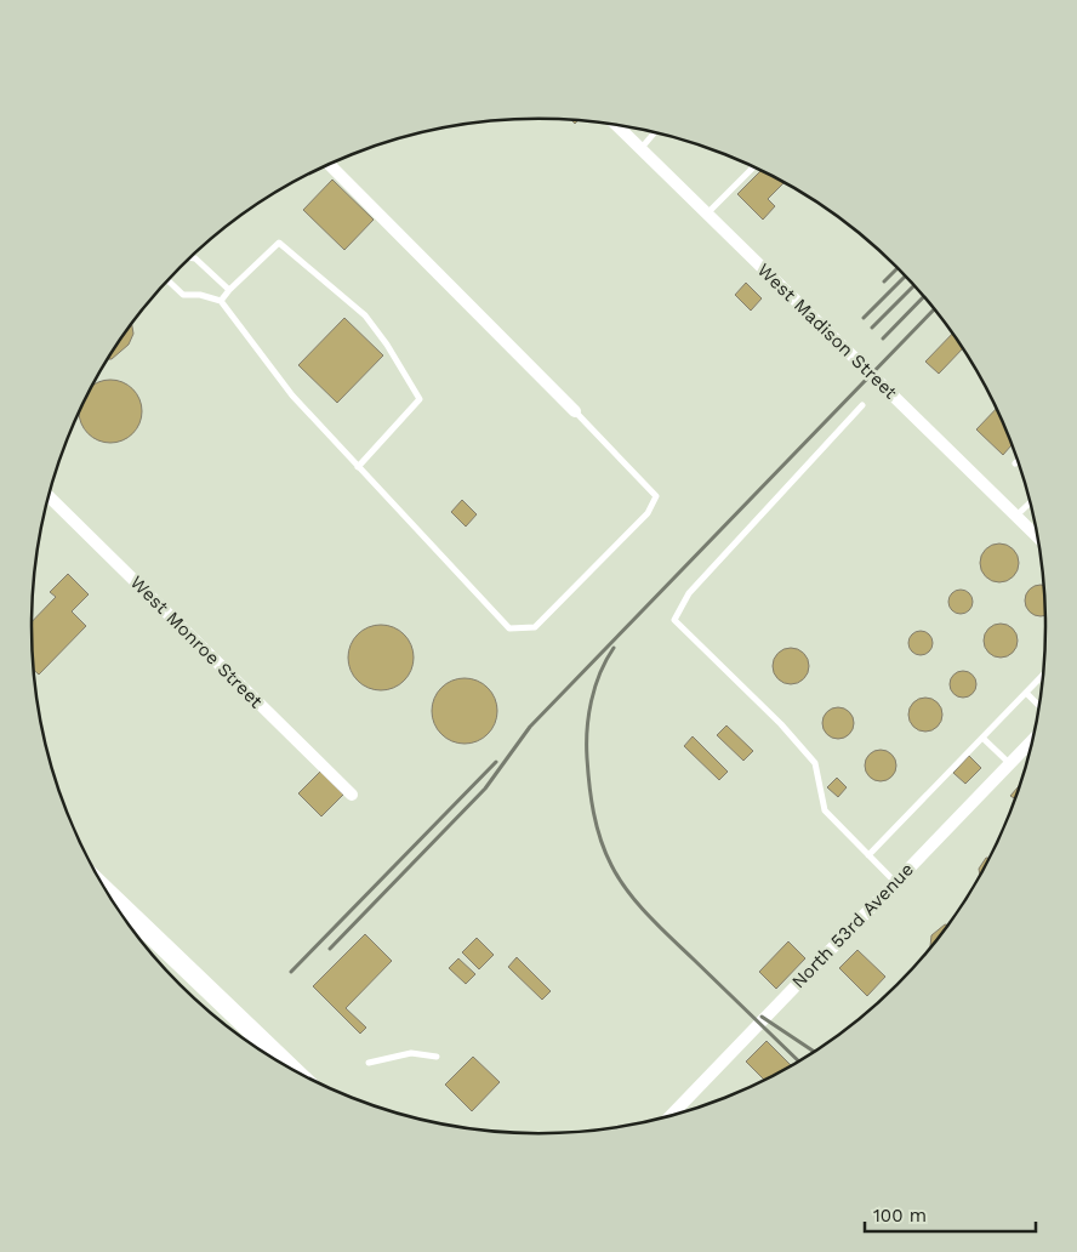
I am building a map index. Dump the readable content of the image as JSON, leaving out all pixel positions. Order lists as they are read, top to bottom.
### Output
{
  "streets": {
    "street": ["West Madison Street", "West Monroe Street", "North 53rd Avenue"]
  },
  "scale_bar": "100 m"
}
